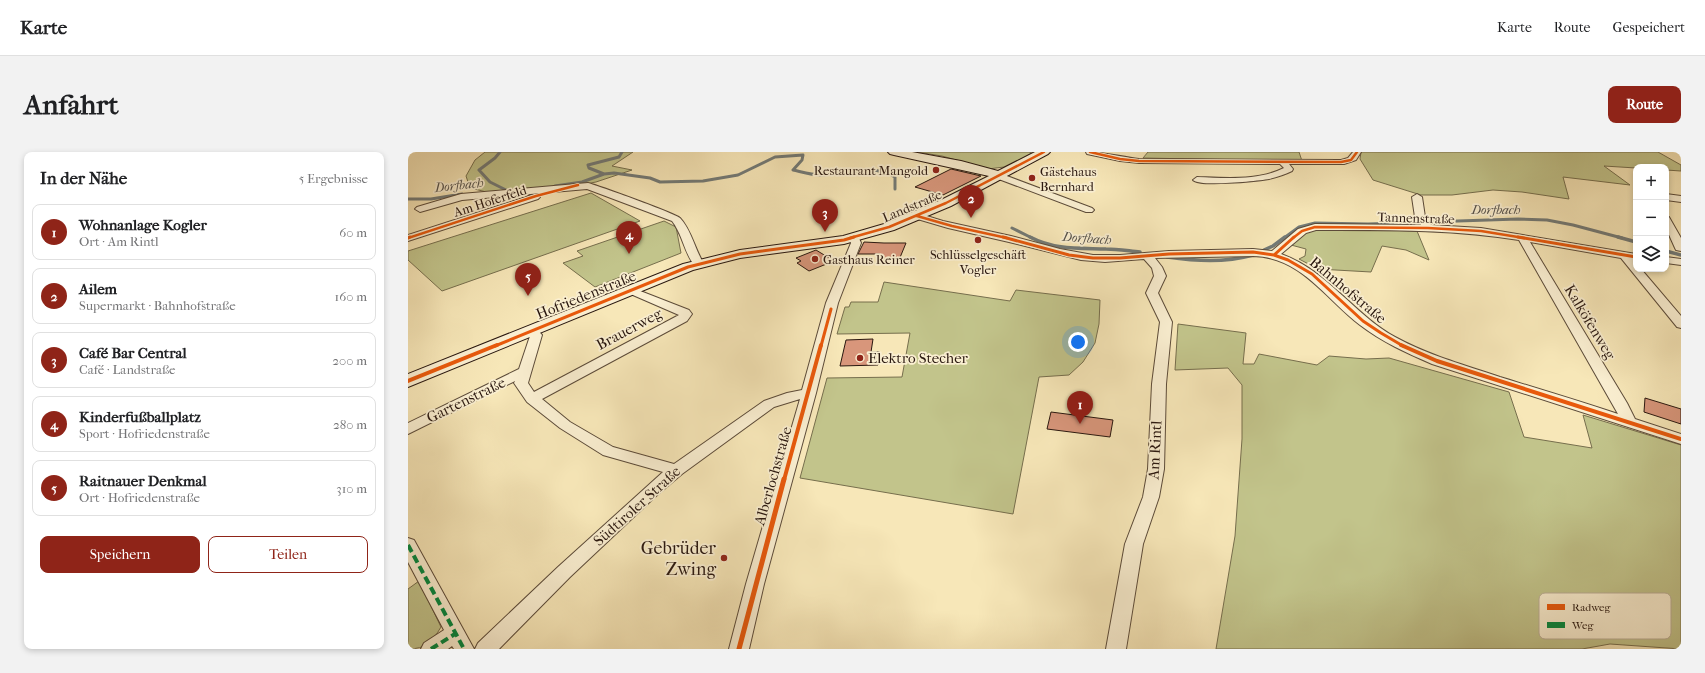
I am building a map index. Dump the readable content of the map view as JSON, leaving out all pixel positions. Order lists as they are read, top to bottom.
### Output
{
  "streets": {
    "main road": ["Landstraße", "Hofriedenstraße"],
    "street": [
      "Am Hoferfeld",
      "Tannenstraße",
      "Bahnhofstraße",
      "Kalköfenweg",
      "Brauerweg",
      "Gartenstraße",
      "Am Rintl",
      "Alberlochstraße",
      "Südtiroler Straße"
    ]
  },
  "crossings": [
    ["Landstraße", "Bahnhofstraße"],
    ["Landstraße", "Hofriedenstraße"],
    ["Landstraße", "Alberlochstraße"],
    ["Tannenstraße", "Bahnhofstraße"],
    ["Tannenstraße", "Kalköfenweg"],
    ["Bahnhofstraße", "Kalköfenweg"],
    ["Bahnhofstraße", "Am Rintl"],
    ["Hofriedenstraße", "Brauerweg"],
    ["Alberlochstraße", "Südtiroler Straße"]
  ],
  "water": ["Dorfbach"],
  "places": [
    "Restaurant Mangold",
    "Gästehaus Bernhard",
    "Schlüsselgeschäft Vogler",
    "Gasthaus Reiner",
    "Elektro Stecher",
    "Gebrüder Zwing"
  ],
  "legend": ["Radweg", "Weg"],
  "page": {
    "header": "Karte",
    "nav": ["Karte", "Route", "Gespeichert"],
    "buttons": [
      "Route",
      ["Speichern", "Teilen"]
    ],
    "title": "Anfahrt",
    "heading": ["In der Nähe", "5 Ergebnisse"],
    "map_buttons": ["+", "−"],
    "pins": [
      "2",
      "3",
      "4",
      "5",
      "1"
    ],
    "list": [
      {
        "mark": "1",
        "name": "Wohnanlage Kogler",
        "note": "Ort · Am Rintl",
        "value": "60 m"
      },
      {
        "mark": "2",
        "name": "Ailem",
        "note": "Supermarkt · Bahnhofstraße",
        "value": "160 m"
      },
      {
        "mark": "3",
        "name": "Café Bar Central",
        "note": "Café · Landstraße",
        "value": "200 m"
      },
      {
        "mark": "4",
        "name": "Kinderfußballplatz",
        "note": "Sport · Hofriedenstraße",
        "value": "280 m"
      },
      {
        "mark": "5",
        "name": "Raitnauer Denkmal",
        "note": "Ort · Hofriedenstraße",
        "value": "310 m"
      }
    ]
  }
}
